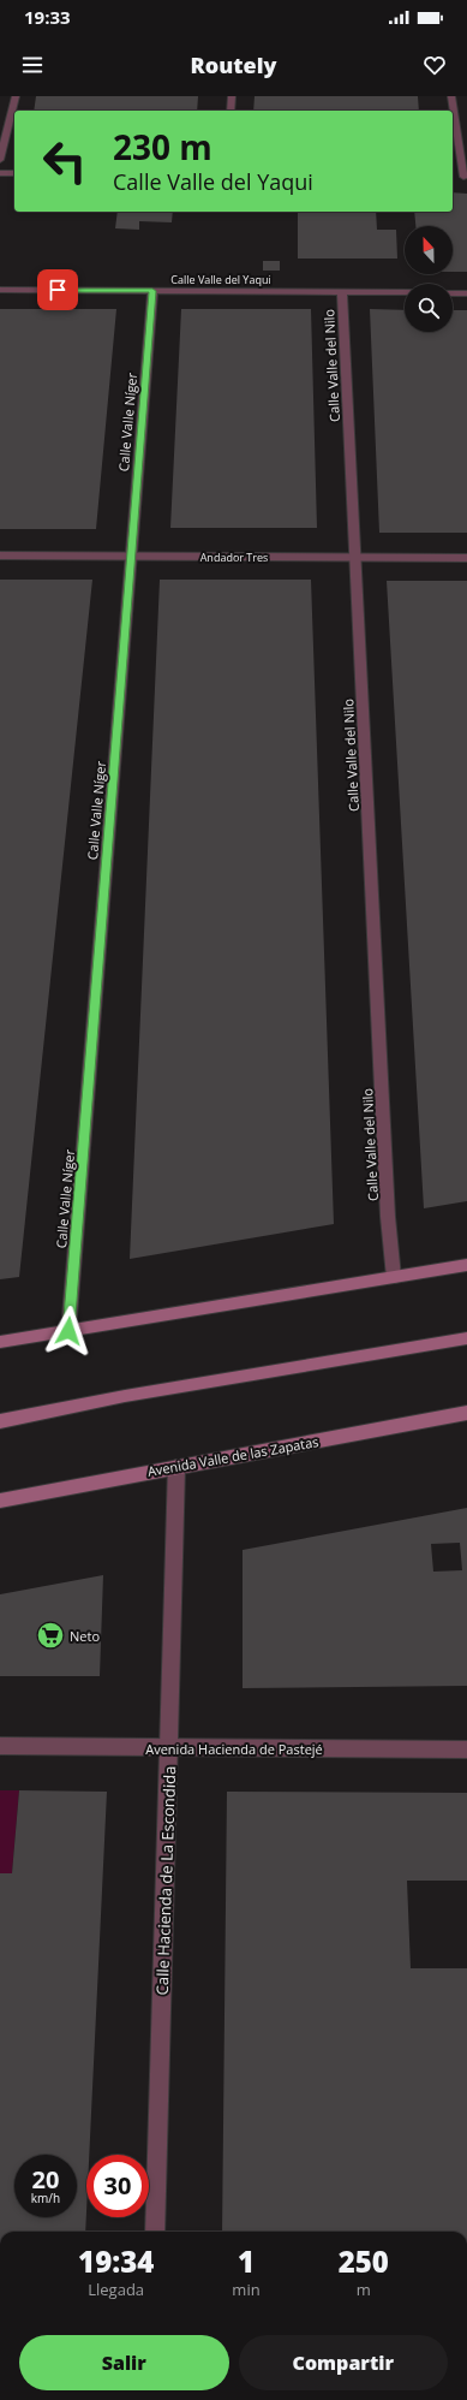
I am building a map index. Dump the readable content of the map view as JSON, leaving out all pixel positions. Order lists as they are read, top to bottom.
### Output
{
  "streets": {
    "main road": ["Avenida Valle de las Zapatas"],
    "street": [
      "Calle Valle del Yaqui",
      "Calle Valle del Nilo",
      "Calle Valle Níger",
      "Andador Tres",
      "Avenida Hacienda de Pastejé",
      "Calle Hacienda de La Escondida"
    ]
  },
  "crossings": [
    ["Calle Valle del Yaqui", "Calle Valle del Nilo"],
    ["Calle Valle del Yaqui", "Calle Valle Níger"],
    ["Calle Valle del Nilo", "Andador Tres"],
    ["Calle Valle Níger", "Andador Tres"],
    ["Avenida Valle de las Zapatas", "Calle Hacienda de La Escondida"],
    ["Avenida Hacienda de Pastejé", "Calle Hacienda de La Escondida"]
  ],
  "places": {
    "supermarket": ["Neto"]
  },
  "north": "top",
  "page": {
    "status": "19:33",
    "header": "Routely",
    "turn": ["230 m", "Calle Valle del Yaqui"],
    "speed": "20 km/h",
    "limit": "30",
    "eta": [
      "19:34",
      "Llegada",
      "1",
      "min",
      "250",
      "m"
    ],
    "buttons": ["Salir", "Compartir"]
  }
}
